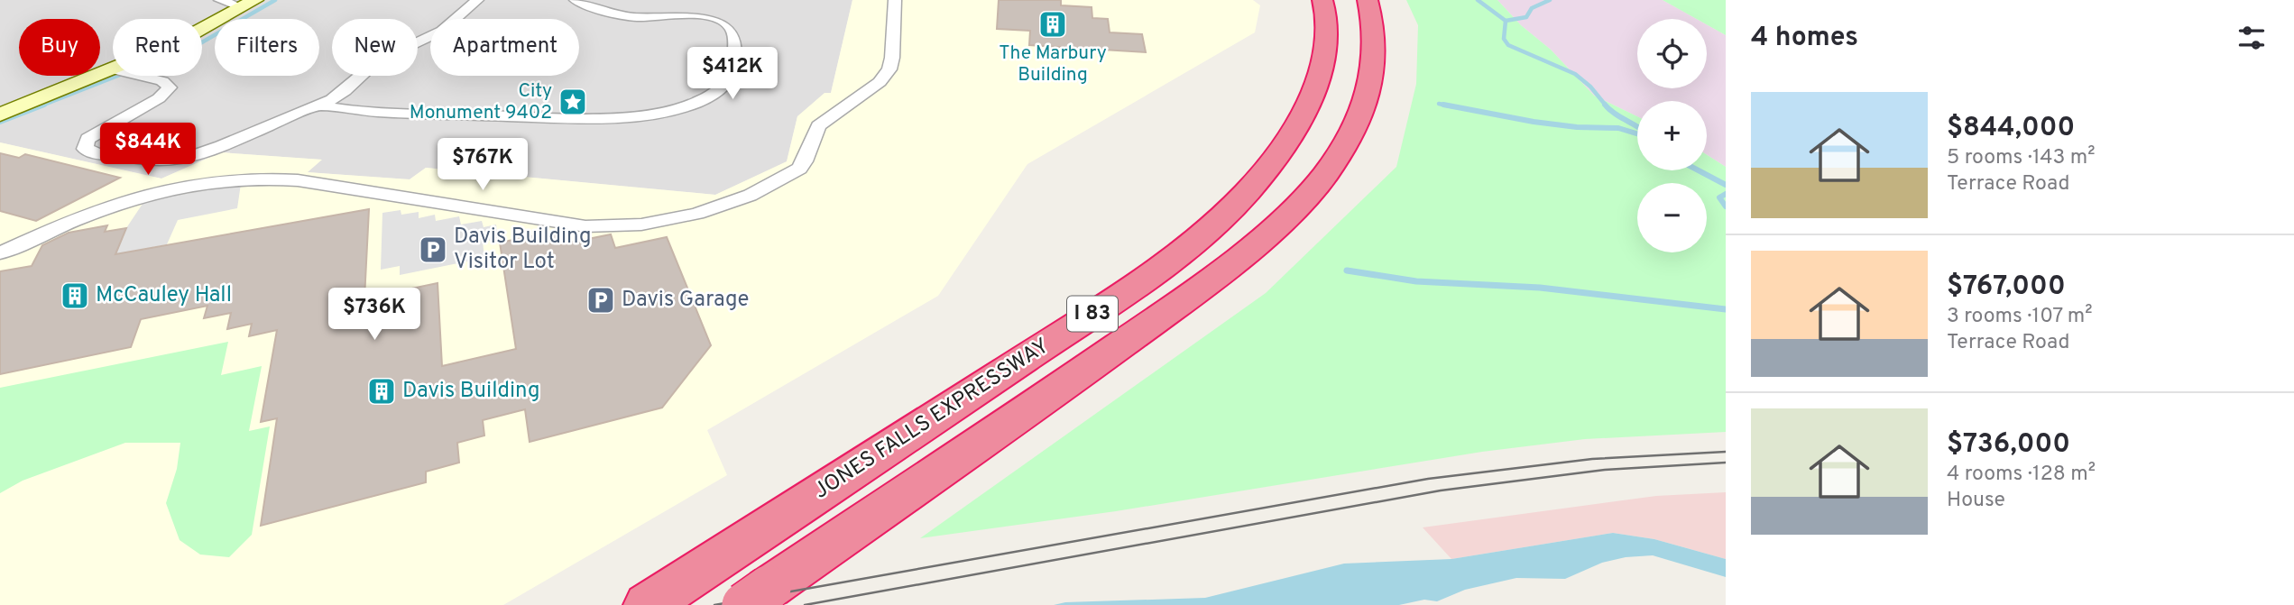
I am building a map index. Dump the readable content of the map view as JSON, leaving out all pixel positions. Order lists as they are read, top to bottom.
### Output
{
  "streets": {
    "highway": ["I 83", "JONES FALLS EXPRESSWAY"]
  },
  "places": {
    "building": ["The Marbury Building", "McCauley Hall", "Davis Building"],
    "place": ["City Monument 9402"],
    "parking": ["Davis Building Visitor Lot", "Davis Garage"]
  },
  "page": {
    "heading": "4 homes",
    "map_buttons": ["+", "−"],
    "chip": [
      "Buy",
      "Rent",
      "Filters",
      "New",
      "Apartment"
    ],
    "price": [
      "$412K",
      "$844K",
      "$767K",
      "$736K"
    ],
    "list": [
      {
        "name": "$844,000",
        "note": "5 rooms · 143 m² · Terrace Road"
      },
      {
        "name": "$767,000",
        "note": "3 rooms · 107 m² · Terrace Road"
      },
      {
        "name": "$736,000",
        "note": "4 rooms · 128 m² · House"
      }
    ]
  }
}
